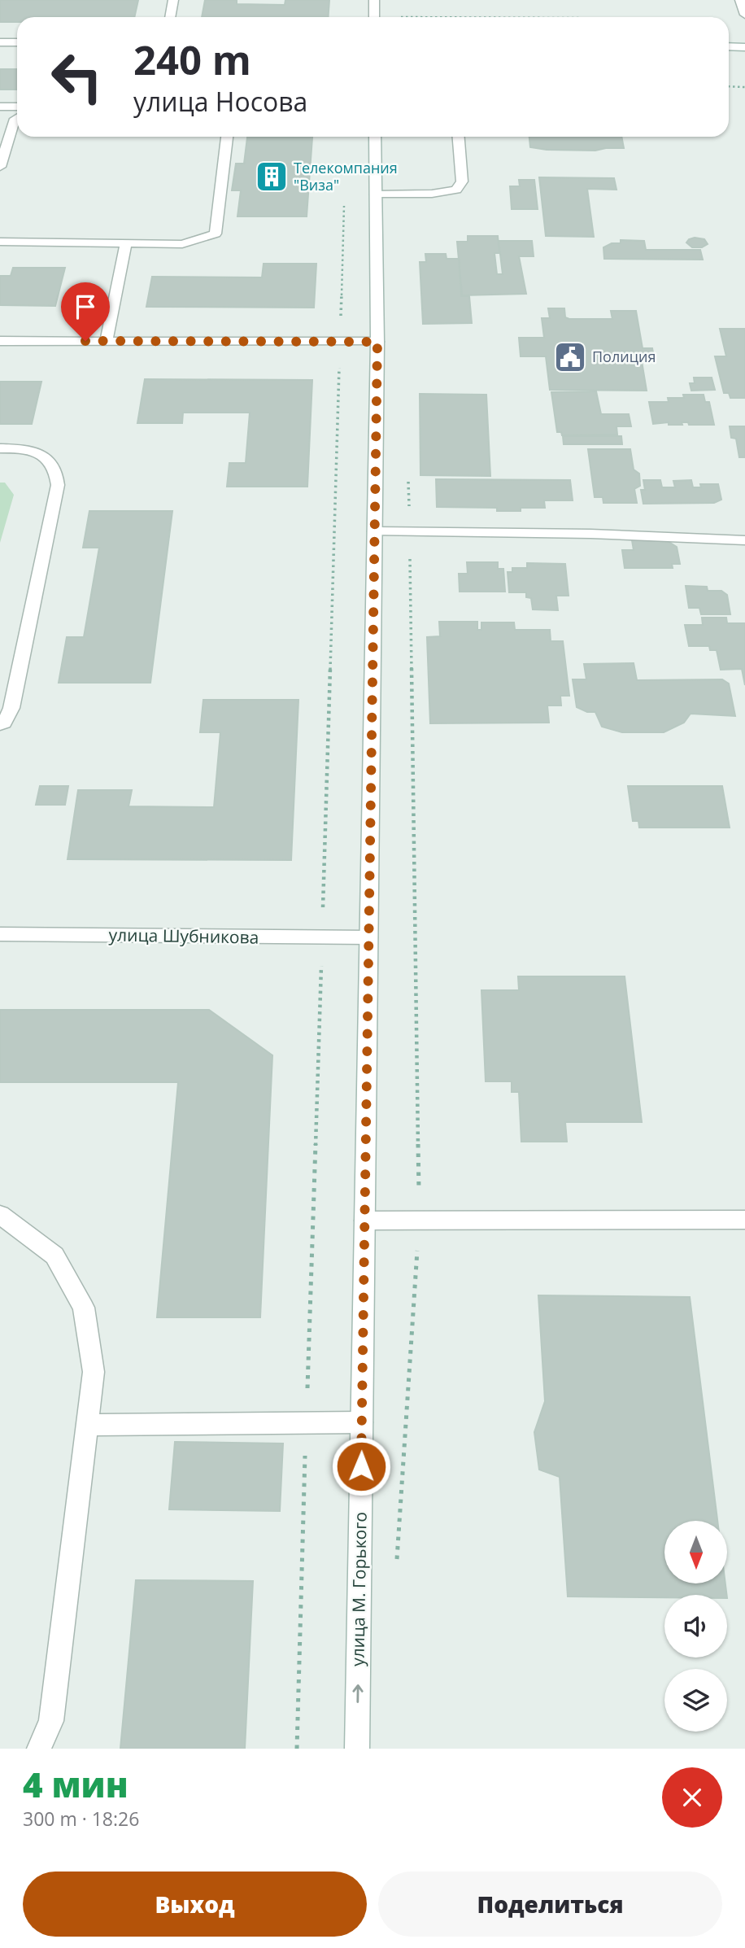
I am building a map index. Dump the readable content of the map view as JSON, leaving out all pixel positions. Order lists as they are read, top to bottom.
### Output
{
  "streets": {
    "street": ["улица Шубникова", "улица М. Горького"]
  },
  "crossings": [
    ["улица Шубникова", "улица М. Горького"]
  ],
  "places": {
    "building": ["Телекомпания \"Виза\""],
    "public building": ["Полиция"]
  },
  "north": "bottom",
  "page": {
    "turn": ["240 m", "улица Носова"],
    "heading": ["4 мин", "300 m · 18:26"],
    "buttons": ["Выход", "Поделиться"]
  }
}
